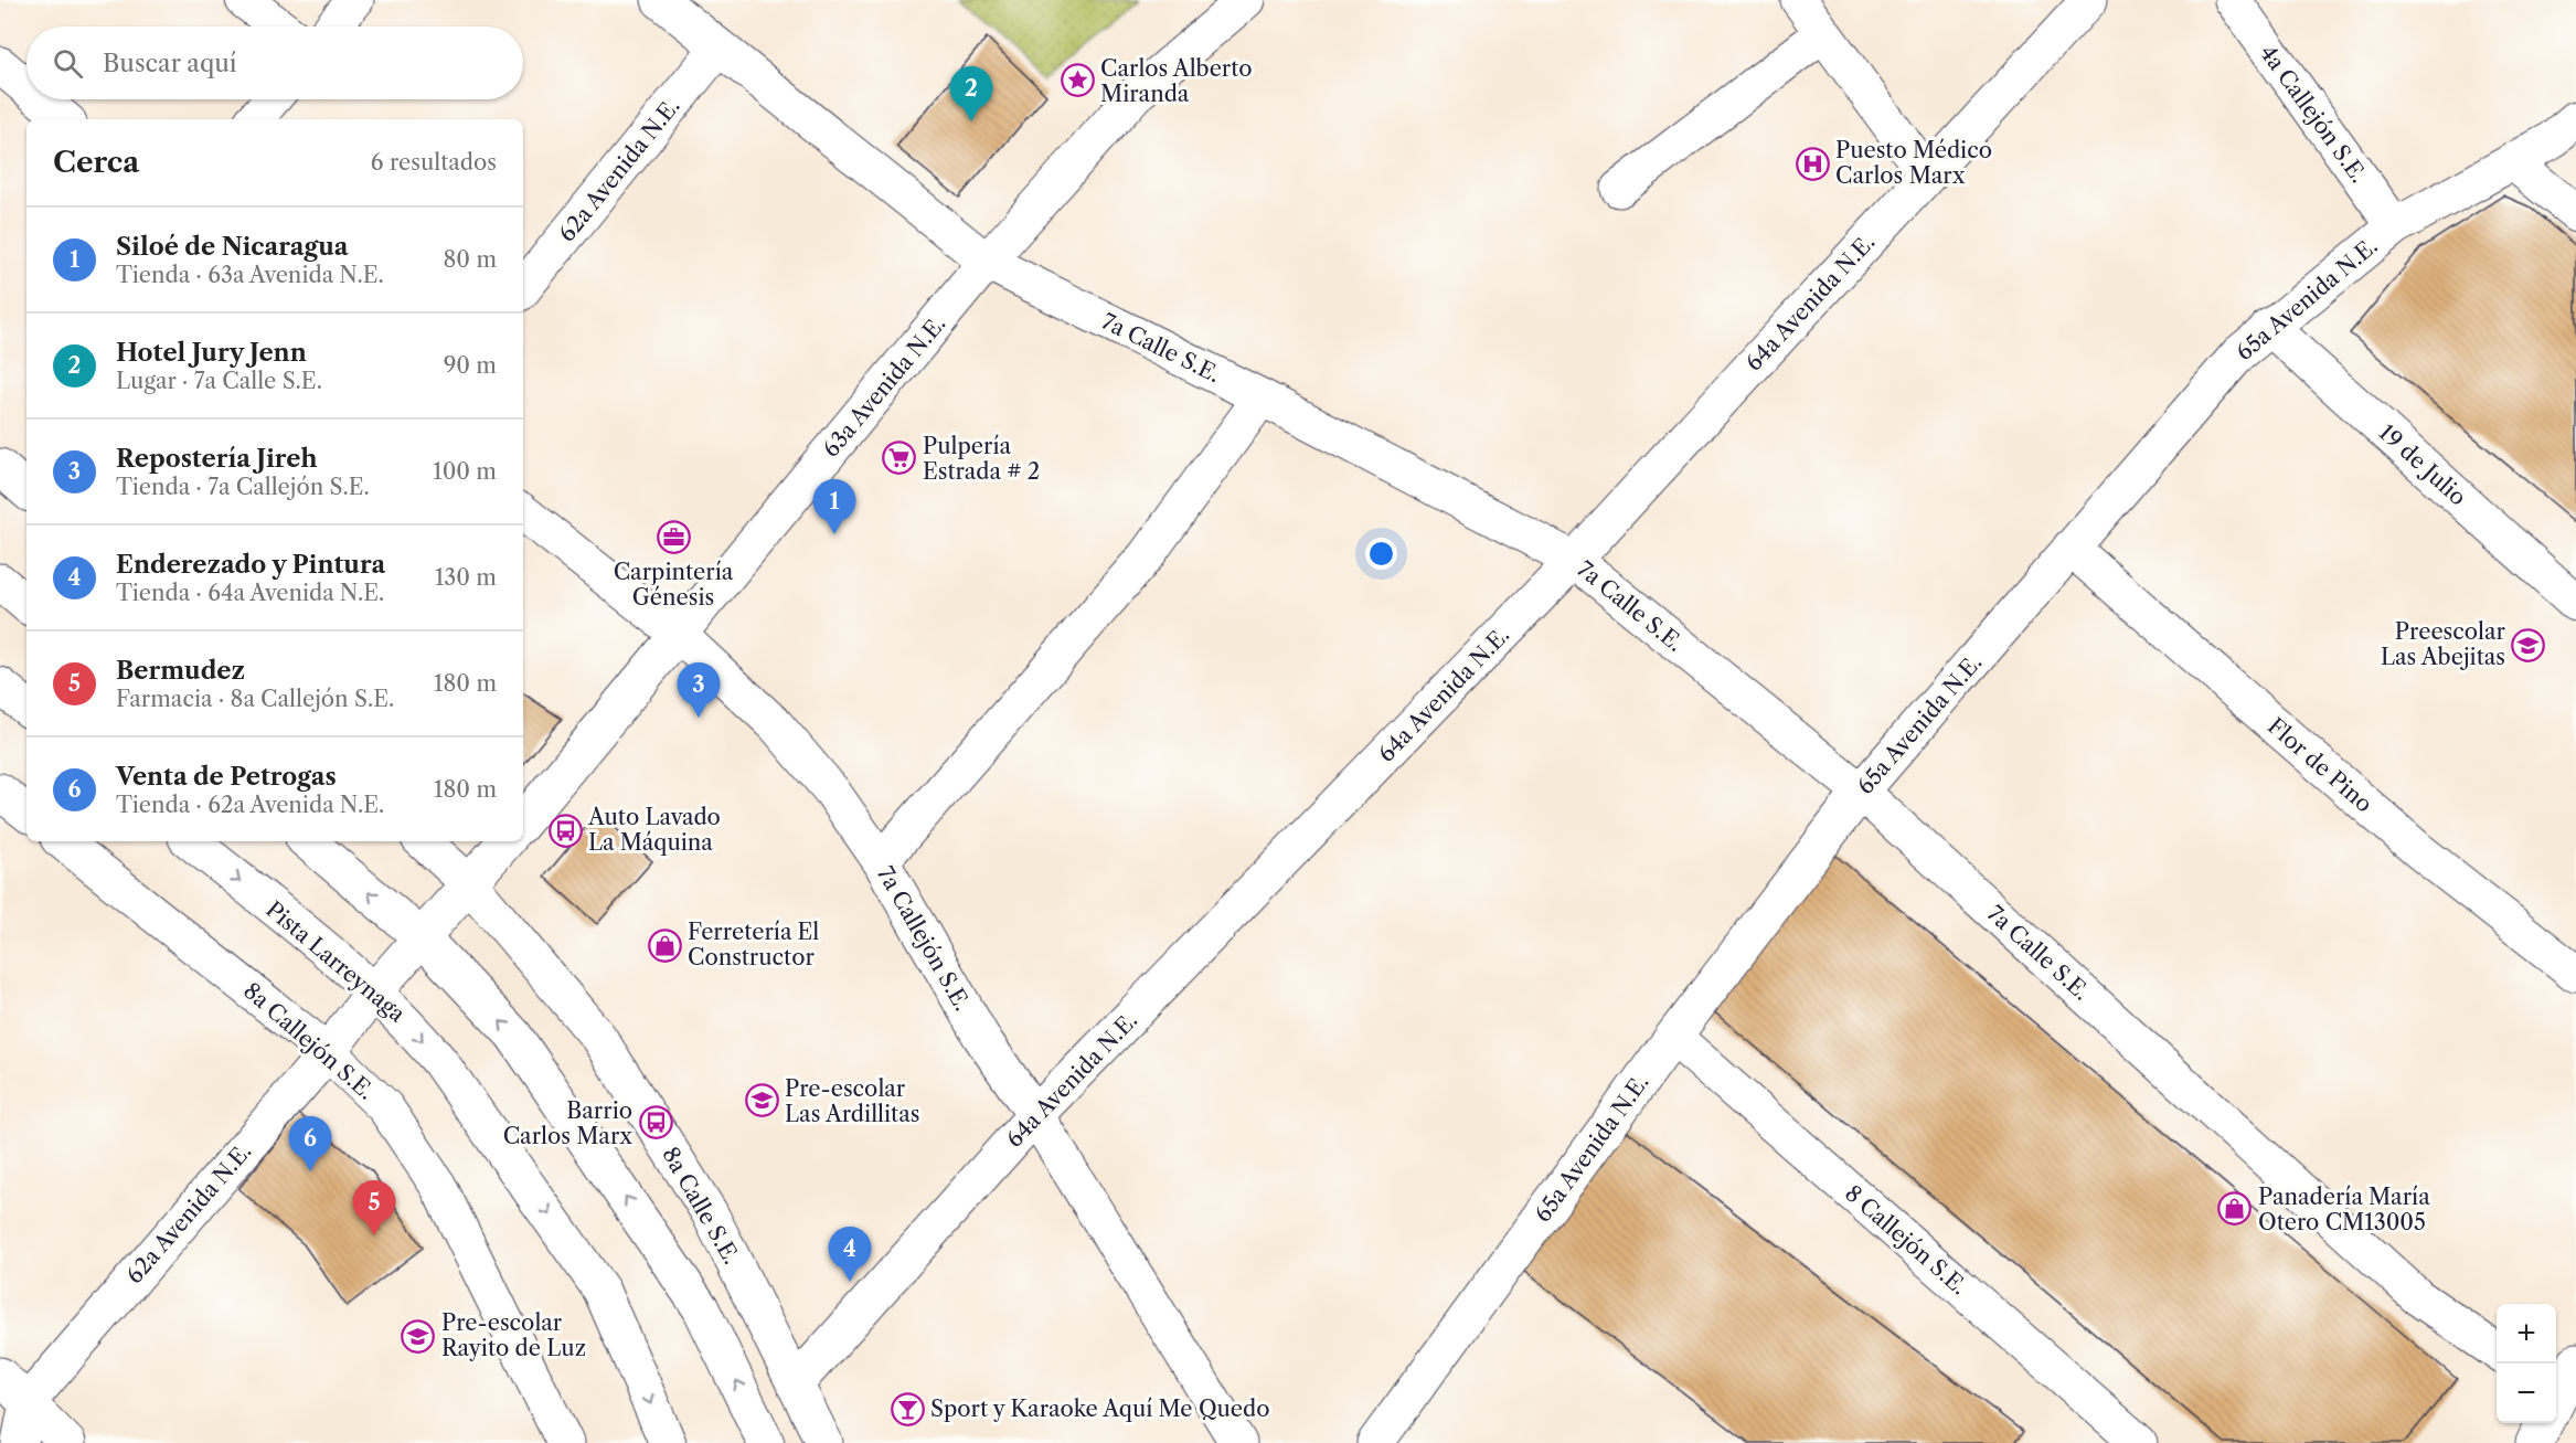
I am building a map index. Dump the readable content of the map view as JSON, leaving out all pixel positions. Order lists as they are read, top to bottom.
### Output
{
  "streets": {
    "street": [
      "4a Callejón S.E.",
      "62a Avenida N.E.",
      "65a Avenida N.E.",
      "64a Avenida N.E.",
      "7a Calle S.E.",
      "63a Avenida N.E.",
      "19 de Julio",
      "Flor de Pino",
      "7a Callejón S.E.",
      "Pista Larreynaga",
      "8a Callejón S.E.",
      "8a Calle S.E.",
      "8 Callejón S.E."
    ]
  },
  "crossings": [
    ["4a Callejón S.E.", "65a Avenida N.E."],
    ["62a Avenida N.E.", "7a Calle S.E."],
    ["62a Avenida N.E.", "Pista Larreynaga"],
    ["62a Avenida N.E.", "8a Callejón S.E."],
    ["65a Avenida N.E.", "7a Calle S.E."],
    ["65a Avenida N.E.", "19 de Julio"],
    ["65a Avenida N.E.", "Flor de Pino"],
    ["65a Avenida N.E.", "8 Callejón S.E."],
    ["64a Avenida N.E.", "7a Calle S.E."],
    ["64a Avenida N.E.", "7a Callejón S.E."],
    ["64a Avenida N.E.", "8a Calle S.E."],
    ["7a Calle S.E.", "63a Avenida N.E."],
    ["63a Avenida N.E.", "7a Callejón S.E."]
  ],
  "places": {
    "place": ["Carlos Alberto Miranda"],
    "hospital": ["Puesto Médico Carlos Marx"],
    "supermarket": ["Pulpería Estrada # 2"],
    "office": ["Carpintería Génesis"],
    "school or university": ["Preescolar Las Abejitas", "Pre-escolar Las Ardillitas", "Pre-escolar Rayito de Luz"],
    "bus stop": ["Auto Lavado La Máquina", "Barrio Carlos Marx"],
    "shop": ["Ferretería El Constructor", "Panadería María Otero CM13005"],
    "bar": ["Sport y Karaoke Aquí Me Quedo"]
  },
  "page": {
    "search": "Buscar aquí",
    "pins": [
      "2",
      "1",
      "3",
      "6",
      "5",
      "4"
    ],
    "heading": ["Cerca", "6 resultados"],
    "list": [
      {
        "mark": "1",
        "name": "Siloé de Nicaragua",
        "note": "Tienda · 63a Avenida N.E.",
        "value": "80 m"
      },
      {
        "mark": "2",
        "name": "Hotel Jury Jenn",
        "note": "Lugar · 7a Calle S.E.",
        "value": "90 m"
      },
      {
        "mark": "3",
        "name": "Repostería Jireh",
        "note": "Tienda · 7a Callejón S.E.",
        "value": "100 m"
      },
      {
        "mark": "4",
        "name": "Enderezado y Pintura",
        "note": "Tienda · 64a Avenida N.E.",
        "value": "130 m"
      },
      {
        "mark": "5",
        "name": "Bermudez",
        "note": "Farmacia · 8a Callejón S.E.",
        "value": "180 m"
      },
      {
        "mark": "6",
        "name": "Venta de Petrogas",
        "note": "Tienda · 62a Avenida N.E.",
        "value": "180 m"
      }
    ],
    "map_buttons": ["+", "−"]
  }
}
